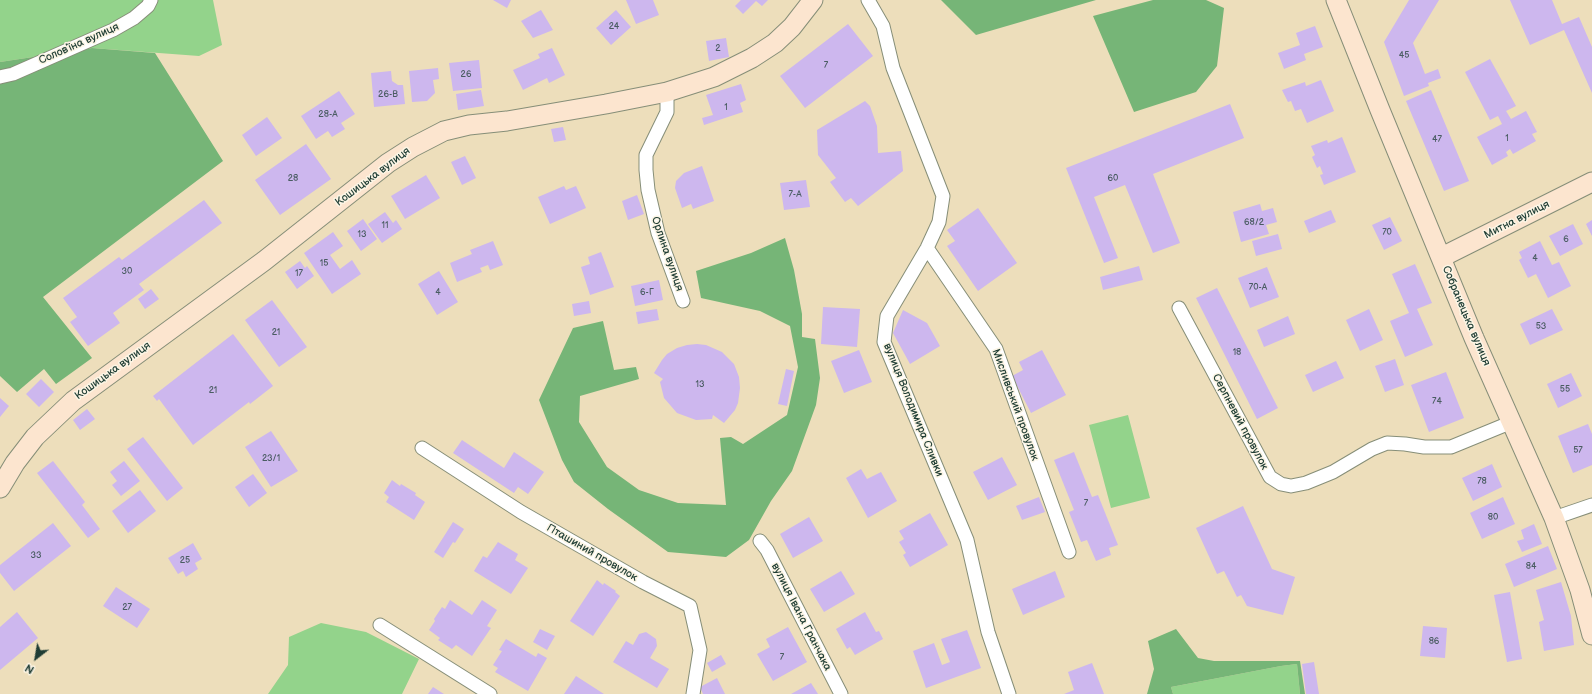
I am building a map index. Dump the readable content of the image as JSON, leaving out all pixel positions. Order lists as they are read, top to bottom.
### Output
{
  "streets": {
    "street": [
      "Соловʼїна вулиця",
      "Кошицька вулиця",
      "Митна вулиця",
      "Орлина вулиця",
      "Собранецька вулиця",
      "Мисливський провулок",
      "вулиця Володимира Сливки",
      "Серпневий провулок",
      "Пташиний провулок",
      "вулиця Івана Гранчака"
    ]
  },
  "crossings": [
    ["Кошицька вулиця", "Орлина вулиця"],
    ["Митна вулиця", "Собранецька вулиця"],
    ["Собранецька вулиця", "Серпневий провулок"],
    ["Мисливський провулок", "вулиця Володимира Сливки"]
  ],
  "house_numbers": [
    "24",
    "2",
    "45",
    "7",
    "26",
    "26-В",
    "1",
    "28-А",
    "1",
    "47",
    "28",
    "60",
    "7-А",
    "68/2",
    "11",
    "70",
    "13",
    "6",
    "4",
    "15",
    "30",
    "17",
    "70-А",
    "4",
    "6-Г",
    "53",
    "21",
    "18",
    "13",
    "55",
    "21",
    "74",
    "57",
    "23/1",
    "78",
    "7",
    "80",
    "33",
    "25",
    "84",
    "27",
    "86",
    "7"
  ],
  "north": "bottom left"
}
